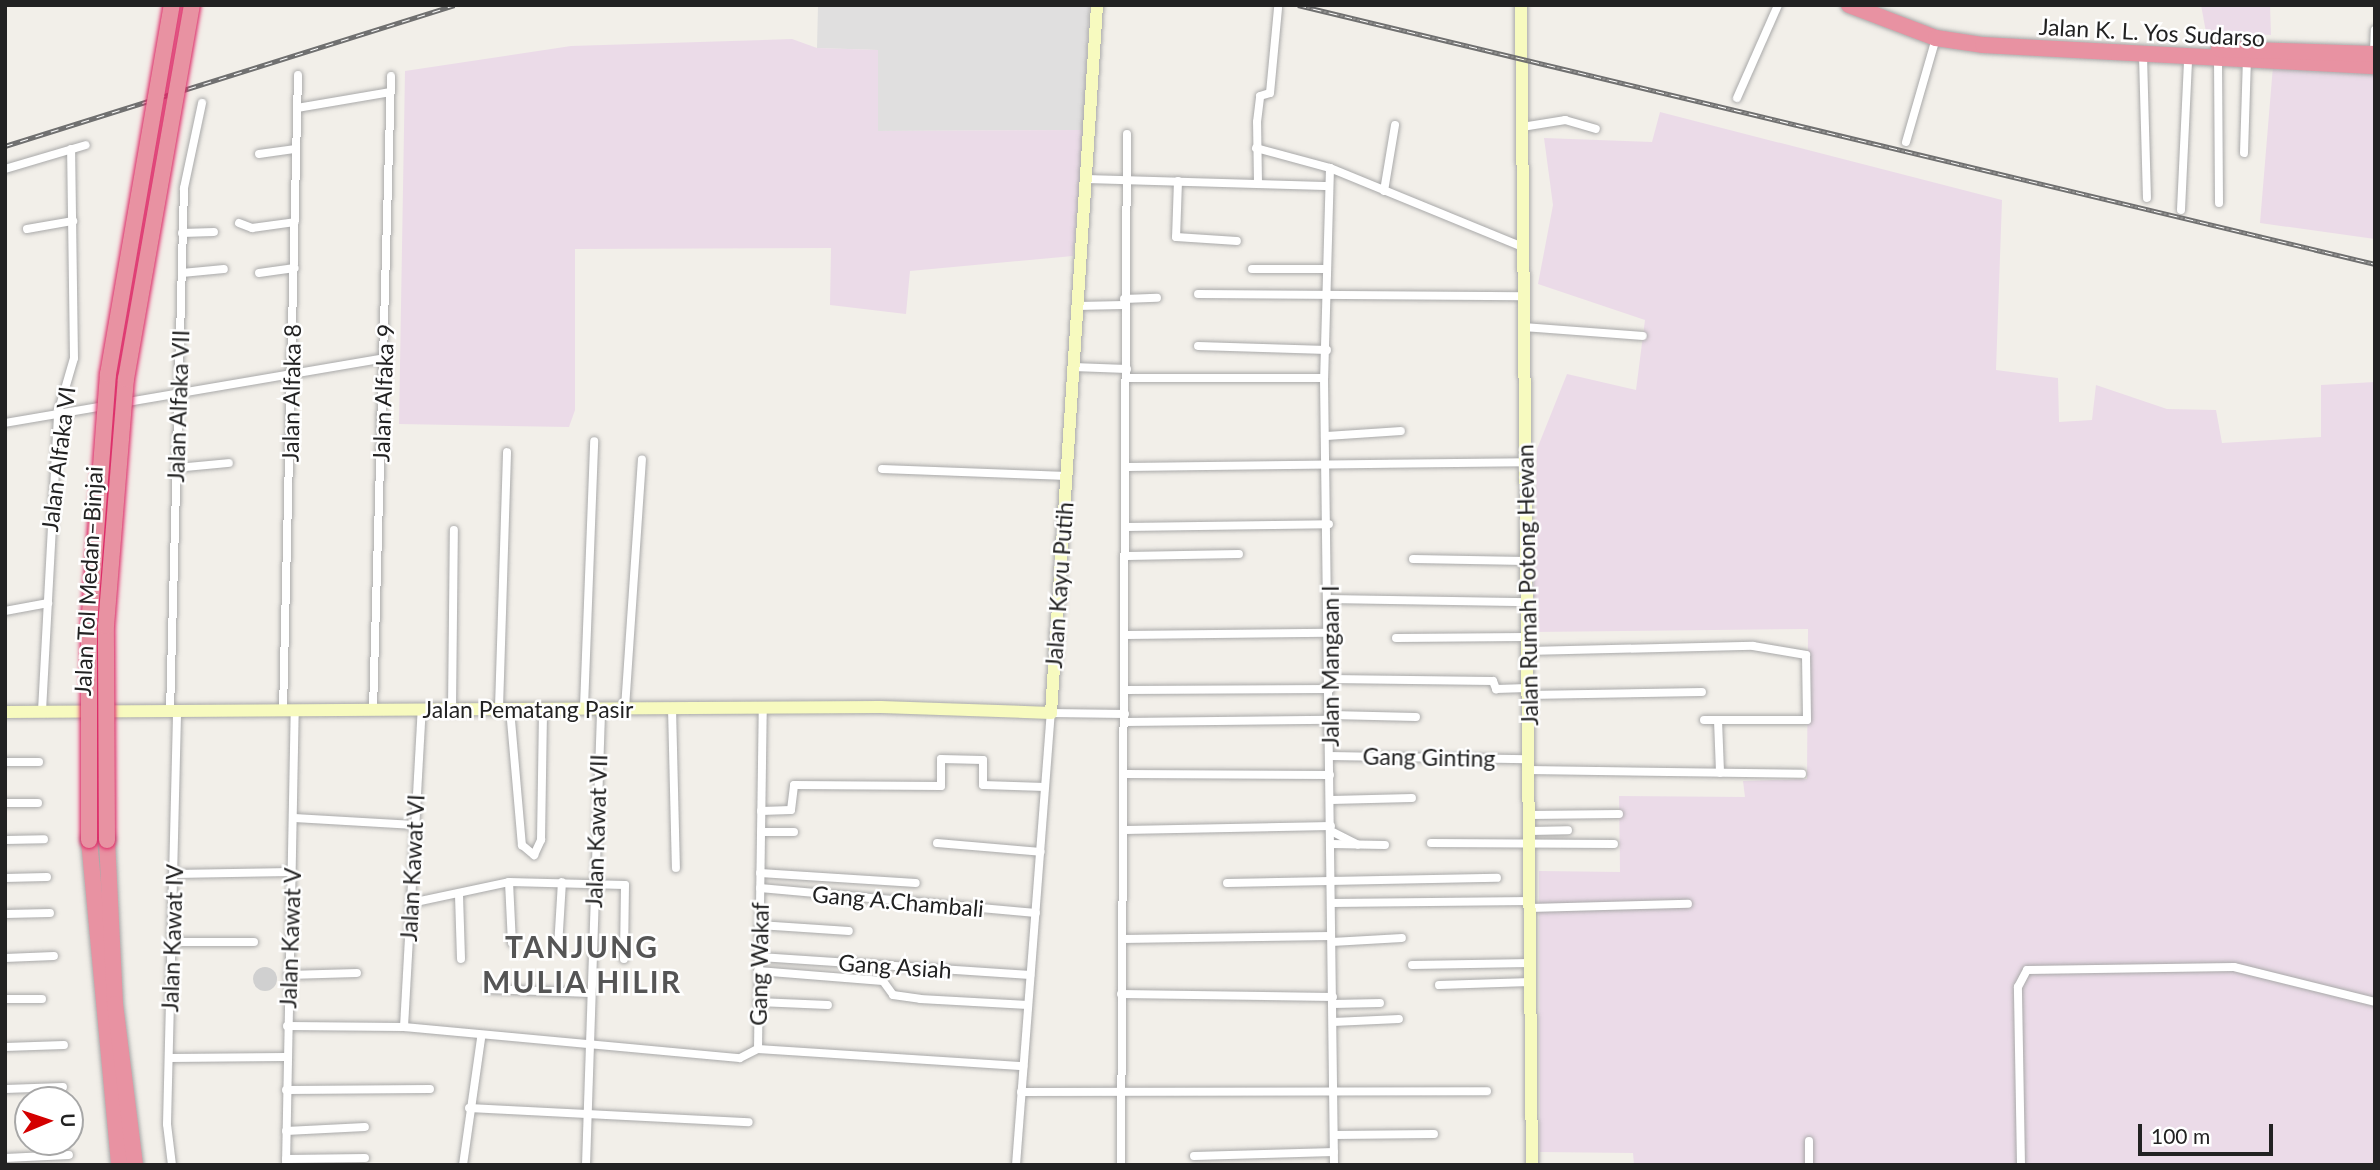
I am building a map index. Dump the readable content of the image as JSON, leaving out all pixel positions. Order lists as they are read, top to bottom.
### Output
{
  "streets": {
    "highway": ["Jalan K. L. Yos Sudarso", "Jalan Tol Medan–Binjai"],
    "street": [
      "Jalan Alfaka 8",
      "Jalan Alfaka 9",
      "Jalan Alfaka VII",
      "Jalan Alfaka VI",
      "Jalan Kayu Putih",
      "Jalan Rumah Potong Hewan",
      "Jalan Mangaan I",
      "Jalan Pematang Pasir",
      "Gang Ginting",
      "Jalan Kawat VII",
      "Jalan Kawat VI",
      "Gang A.Chambali",
      "Jalan Kawat IV",
      "Jalan Kawat V",
      "Gang Wakaf",
      "Gang Asiah"
    ]
  },
  "crossings": [
    ["Jalan Alfaka 8", "Jalan Pematang Pasir"],
    ["Jalan Alfaka 8", "Jalan Kawat V"],
    ["Jalan Alfaka 9", "Jalan Pematang Pasir"],
    ["Jalan Alfaka VII", "Jalan Pematang Pasir"],
    ["Jalan Alfaka VII", "Jalan Kawat IV"],
    ["Jalan Alfaka VI", "Jalan Pematang Pasir"],
    ["Jalan Kayu Putih", "Jalan Pematang Pasir"],
    ["Jalan Kayu Putih", "Gang A.Chambali"],
    ["Jalan Kayu Putih", "Gang Asiah"],
    ["Jalan Rumah Potong Hewan", "Gang Ginting"],
    ["Jalan Mangaan I", "Gang Ginting"],
    ["Jalan Pematang Pasir", "Jalan Kawat VII"],
    ["Jalan Pematang Pasir", "Jalan Kawat VI"],
    ["Jalan Pematang Pasir", "Jalan Kawat IV"],
    ["Jalan Pematang Pasir", "Jalan Kawat V"],
    ["Jalan Pematang Pasir", "Gang Wakaf"],
    ["Jalan Kawat VII", "Gang Wakaf"],
    ["Jalan Kawat VI", "Gang Wakaf"],
    ["Gang A.Chambali", "Gang Wakaf"],
    ["Jalan Kawat V", "Gang Wakaf"]
  ],
  "districts": ["TANJUNG MULIA HILIR"],
  "scale_bar": "100 m",
  "north": "right"
}
